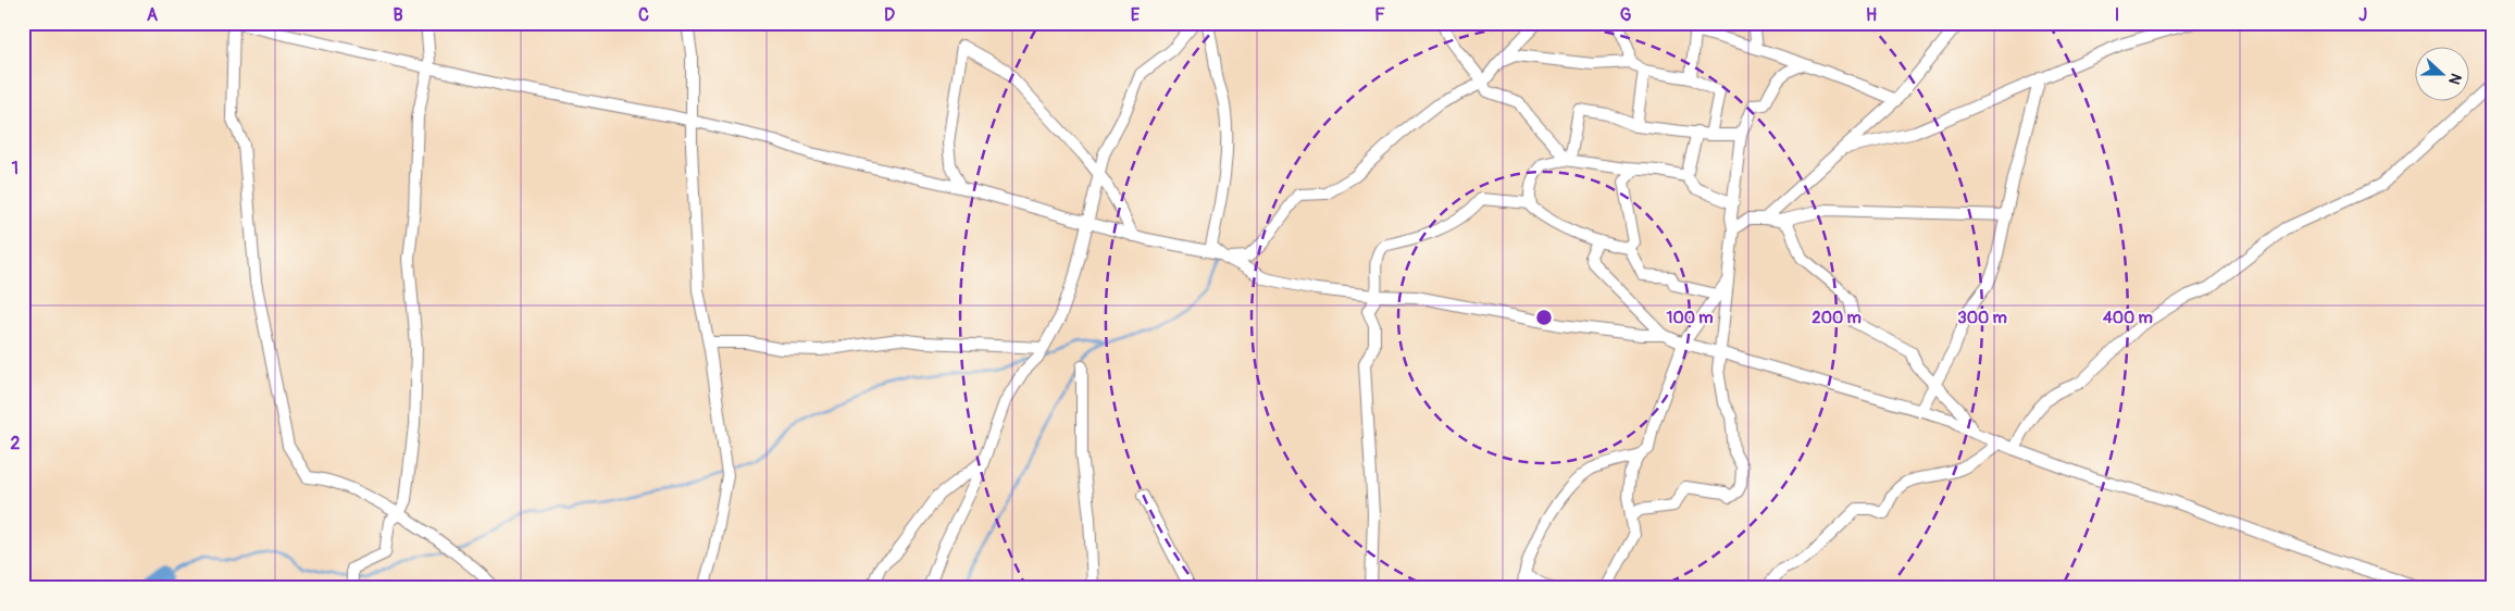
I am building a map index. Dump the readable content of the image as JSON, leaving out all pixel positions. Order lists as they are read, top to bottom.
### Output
{
  "north": "right",
  "grid": {
    "columns": [
      "A",
      "B",
      "C",
      "D",
      "E",
      "F",
      "G",
      "H",
      "I",
      "J"
    ],
    "rows": ["1", "2"]
  },
  "rings": [
    "100 m",
    "200 m",
    "300 m",
    "400 m"
  ]
}
